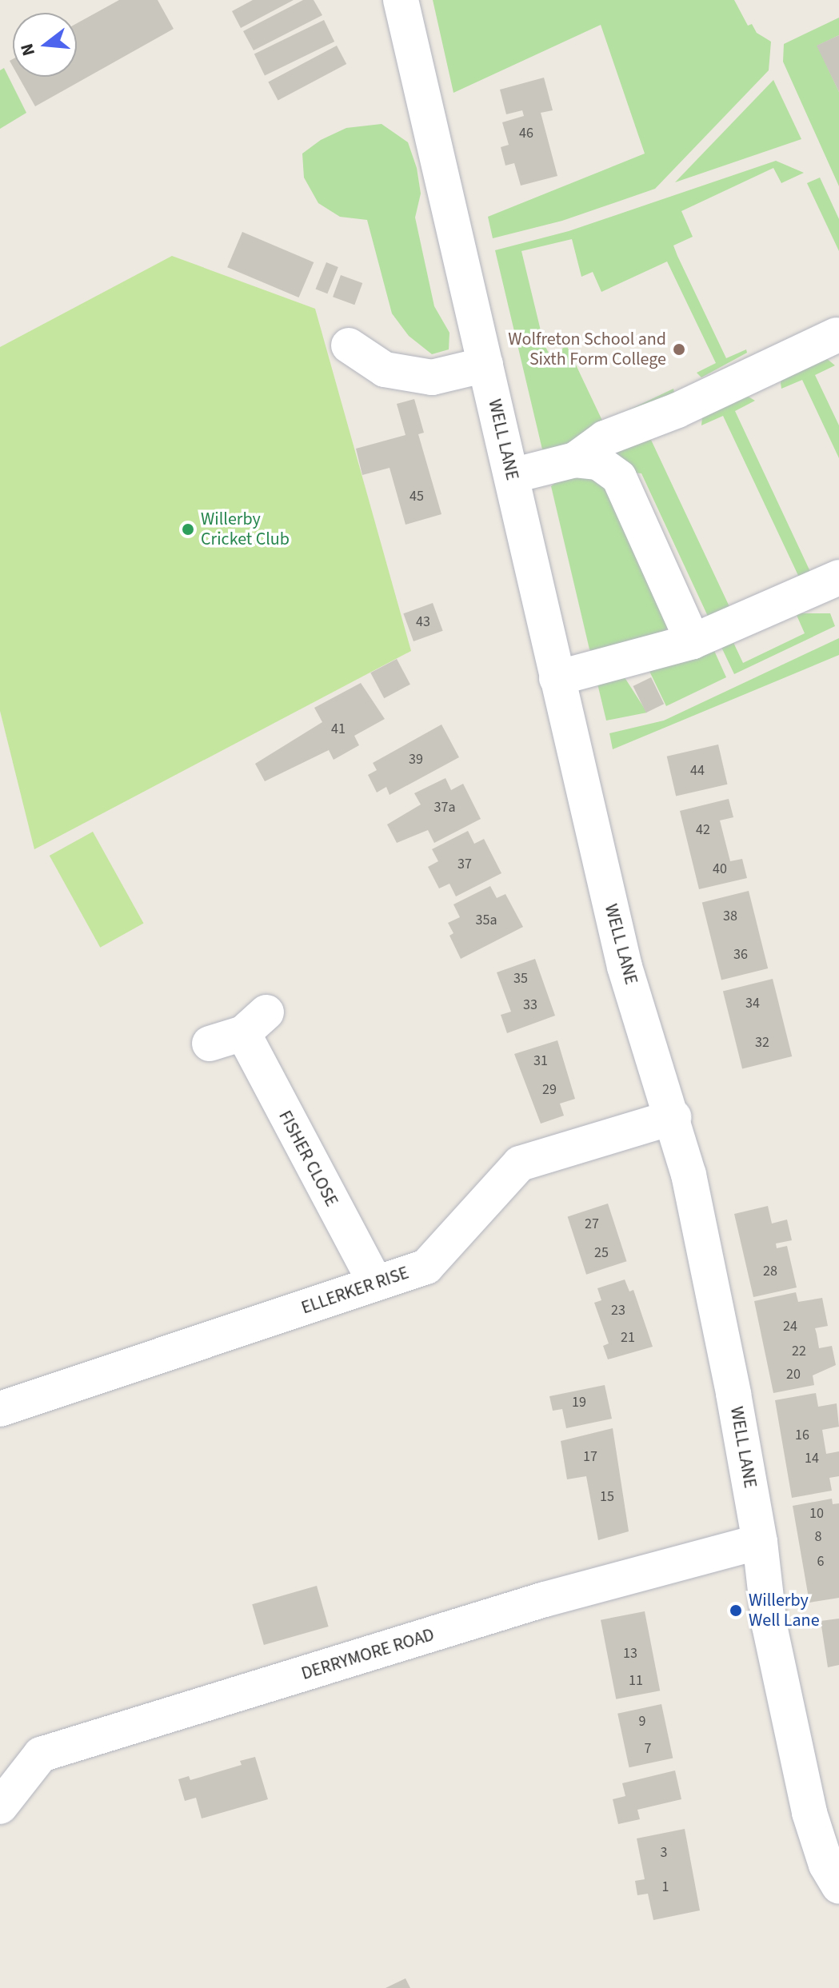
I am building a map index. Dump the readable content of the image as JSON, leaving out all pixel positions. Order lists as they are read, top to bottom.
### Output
{
  "streets": {
    "street": [
      "WELL LANE",
      "FISHER CLOSE",
      "ELLERKER RISE",
      "DERRYMORE ROAD"
    ]
  },
  "crossings": [
    ["WELL LANE", "ELLERKER RISE"],
    ["WELL LANE", "DERRYMORE ROAD"],
    ["FISHER CLOSE", "ELLERKER RISE"]
  ],
  "places": ["Wolfreton School and Sixth Form College", "Willerby Cricket Club", "Willerby Well Lane"],
  "house_numbers": [
    "46",
    "45",
    "43",
    "41",
    "39",
    "44",
    "37a",
    "42",
    "37",
    "40",
    "38",
    "35a",
    "36",
    "35",
    "34",
    "33",
    "32",
    "31",
    "29",
    "27",
    "25",
    "28",
    "23",
    "24",
    "21",
    "22",
    "20",
    "19",
    "16",
    "17",
    "14",
    "15",
    "10",
    "8",
    "6",
    "13",
    "11",
    "9",
    "7",
    "3",
    "1"
  ],
  "north": "left"
}
